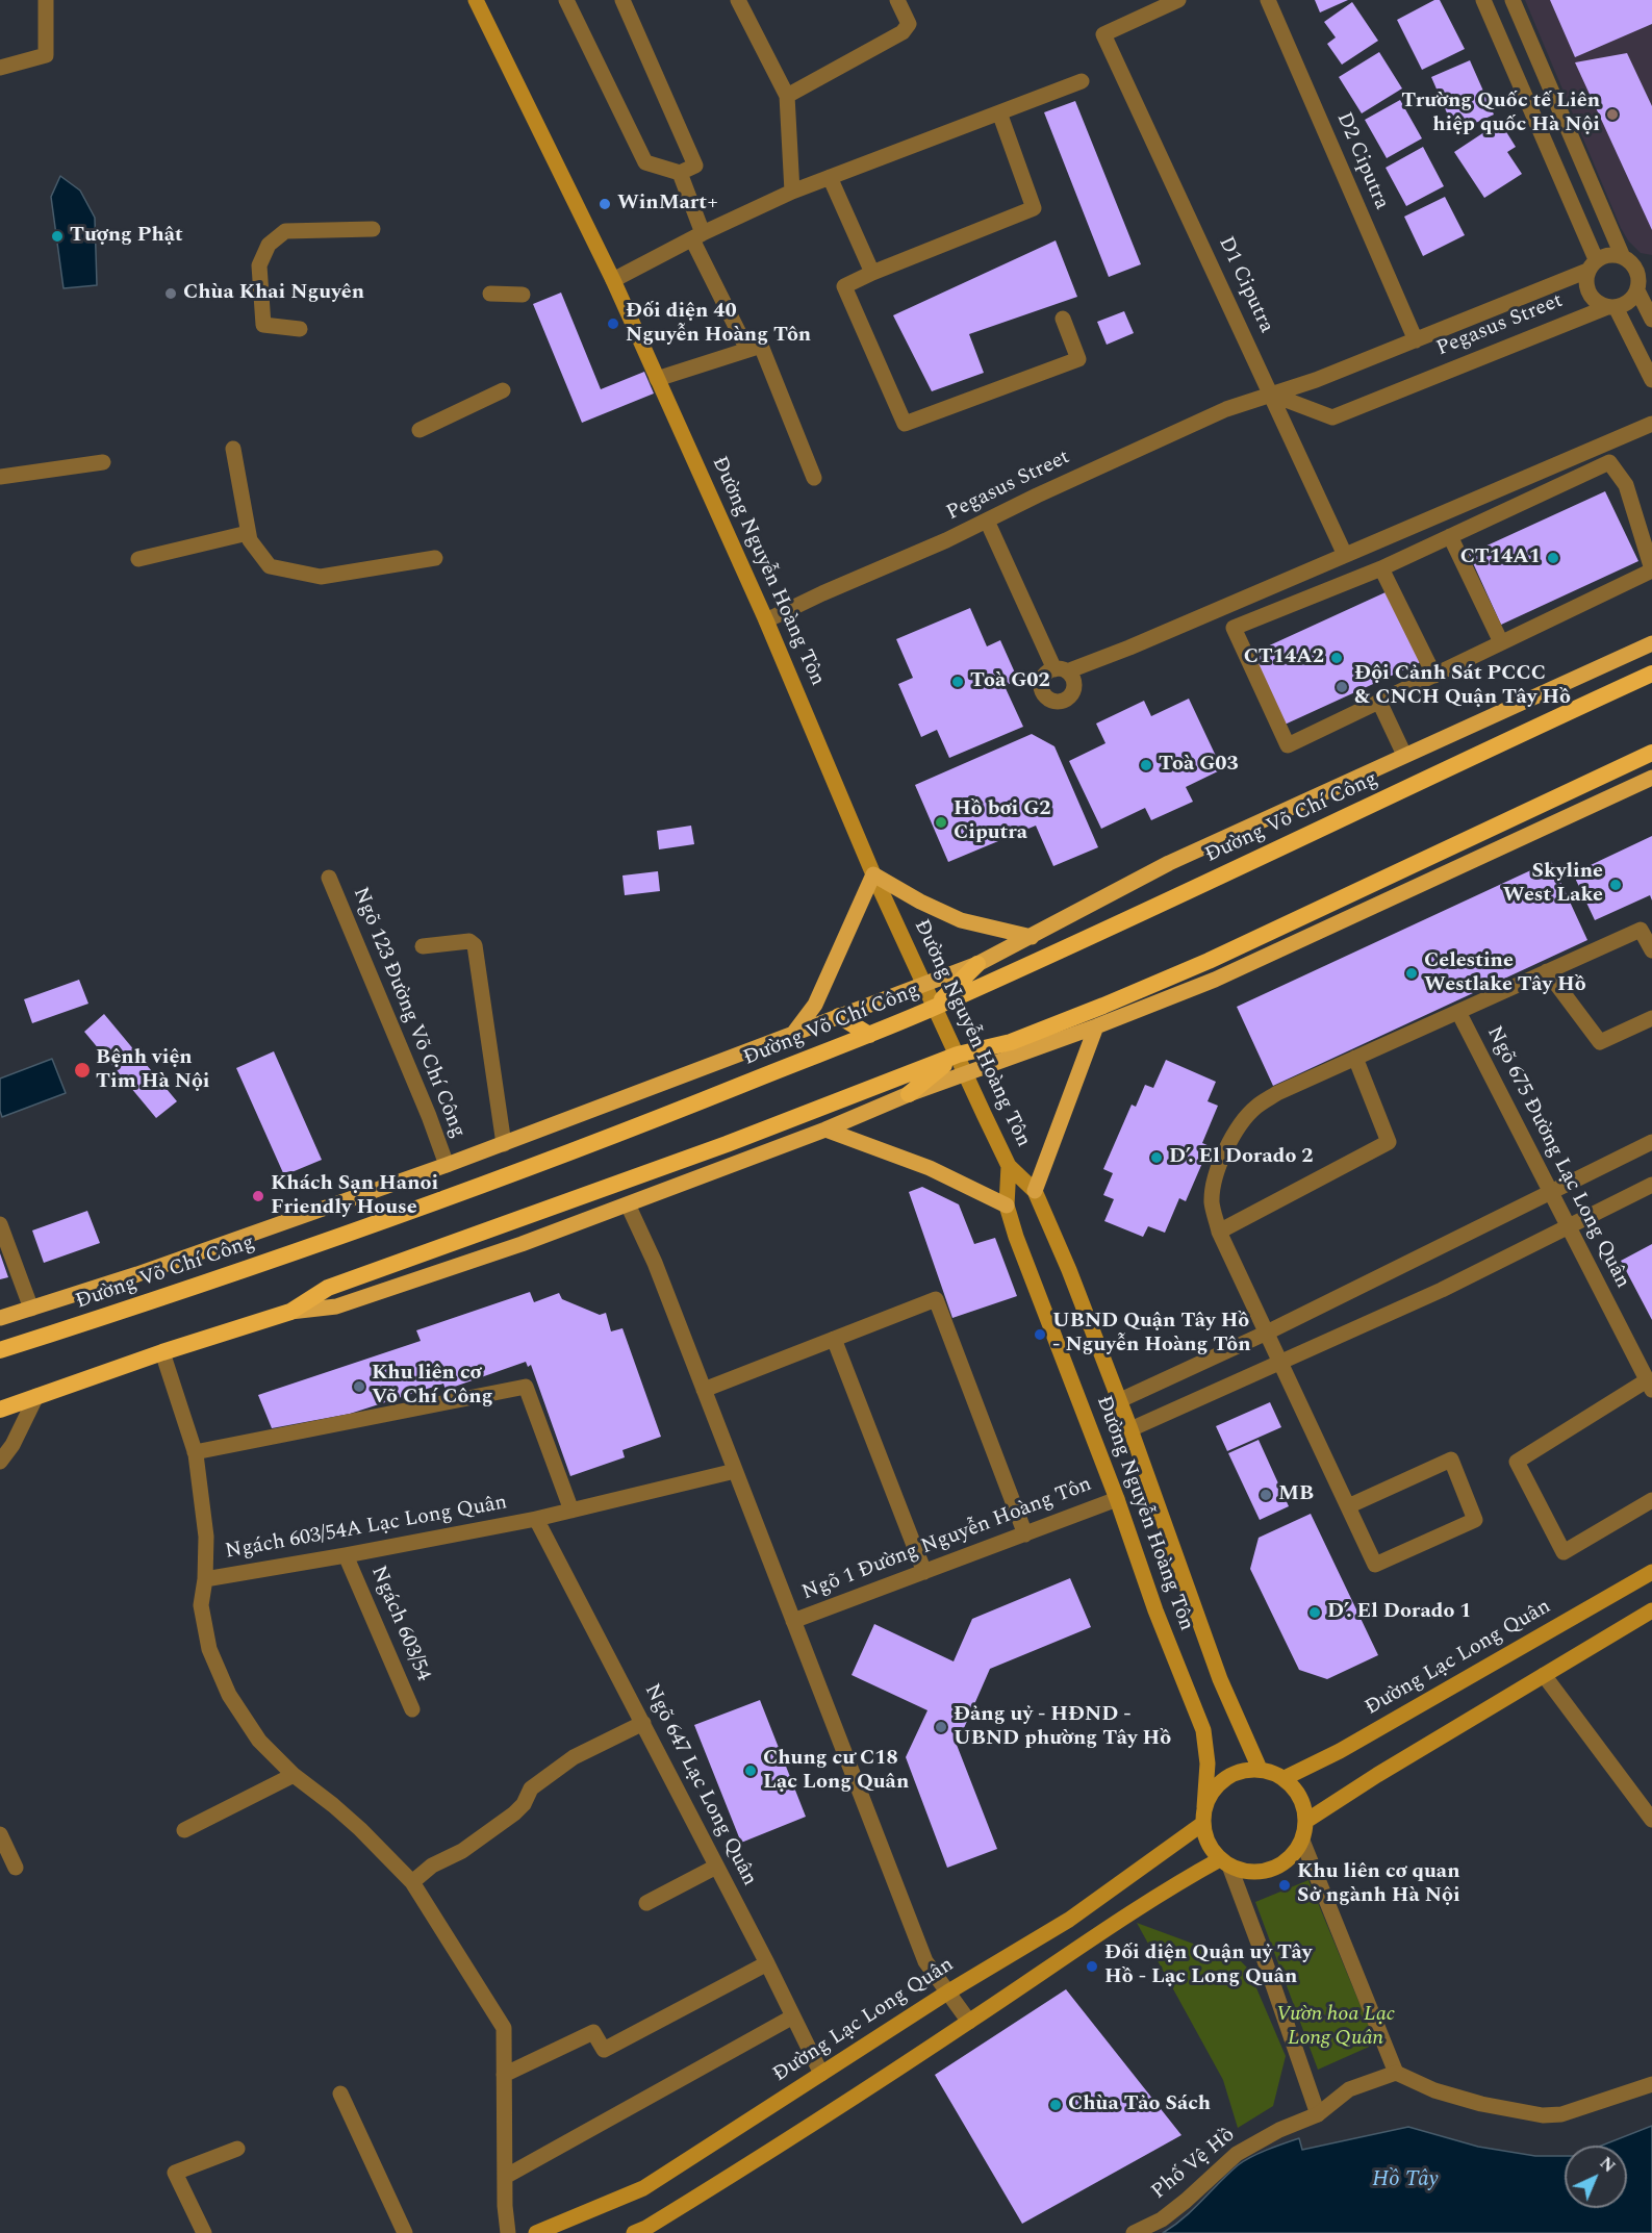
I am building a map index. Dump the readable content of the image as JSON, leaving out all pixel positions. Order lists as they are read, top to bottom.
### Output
{
  "streets": {
    "highway": ["Đường Võ Chí Công"],
    "main road": ["Đường Nguyễn Hoàng Tôn", "Đường Lạc Long Quân"],
    "street": [
      "D2 Ciputra",
      "D1 Ciputra",
      "Pegasus Street",
      "Ngõ 123 Đường Võ Chí Công",
      "Ngõ 675 Đường Lạc Long Quân",
      "Ngách 603/54A Lạc Long Quân",
      "Ngõ 1 Đường Nguyễn Hoàng Tôn",
      "Ngách 603/54",
      "Ngõ 647 Lạc Long Quân",
      "Phố Vệ Hồ"
    ]
  },
  "crossings": [
    ["D2 Ciputra", "Pegasus Street"],
    ["D1 Ciputra", "Pegasus Street"],
    ["Pegasus Street", "Đường Nguyễn Hoàng Tôn"],
    ["Đường Nguyễn Hoàng Tôn", "Đường Võ Chí Công"],
    ["Đường Nguyễn Hoàng Tôn", "Ngõ 1 Đường Nguyễn Hoàng Tôn"],
    ["Đường Nguyễn Hoàng Tôn", "Đường Lạc Long Quân"],
    ["Đường Võ Chí Công", "Ngõ 123 Đường Võ Chí Công"],
    ["Ngách 603/54A Lạc Long Quân", "Ngách 603/54"],
    ["Ngách 603/54A Lạc Long Quân", "Ngõ 647 Lạc Long Quân"],
    ["Đường Lạc Long Quân", "Ngõ 647 Lạc Long Quân"]
  ],
  "water": ["Hồ Tây"],
  "parks": ["Vườn hoa Lạc Long Quân"],
  "places": [
    "Trường Quốc tế Liên hiệp quốc Hà Nội",
    "WinMart+",
    "Tượng Phật",
    "Chùa Khai Nguyên",
    "Đối diện 40 Nguyễn Hoàng Tôn",
    "CT14A1",
    "CT14A2",
    "Toà G02",
    "Đội Cảnh Sát PCCC & CNCH Quận Tây Hồ",
    "Toà G03",
    "Hồ bơi G2 Ciputra",
    "Skyline West Lake",
    "Celestine Westlake Tây Hồ",
    "Bệnh viện Tim Hà Nội",
    "D’. El Dorado 2",
    "Khách Sạn Hanoi Friendly House",
    "UBND Quận Tây Hồ - Nguyễn Hoàng Tôn",
    "Khu liên cơ Võ Chí Công",
    "MB",
    "D’. El Dorado 1",
    "Đảng uỷ - HĐND - UBND phường Tây Hồ",
    "Chung cư C18 Lạc Long Quân",
    "Khu liên cơ quan Sở ngành Hà Nội",
    "Đối diện Quận uỷ Tây Hồ - Lạc Long Quân",
    "Chùa Tảo Sách"
  ],
  "north": "top right"
}
